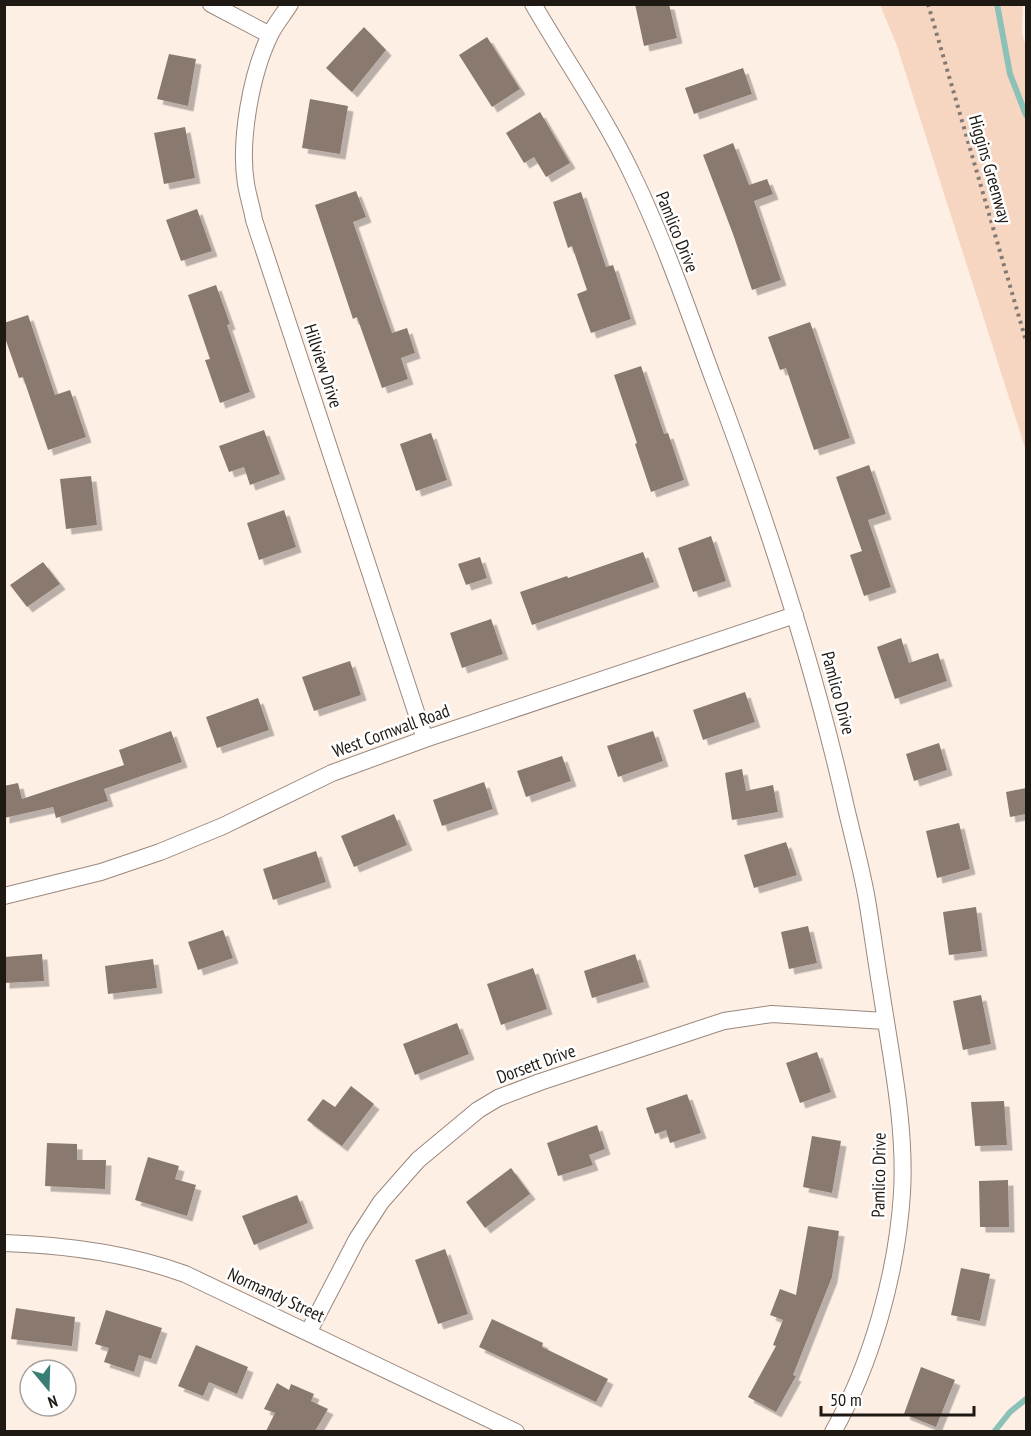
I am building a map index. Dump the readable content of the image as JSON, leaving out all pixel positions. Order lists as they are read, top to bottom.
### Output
{
  "streets": {
    "street": [
      "Pamlico Drive",
      "Hillview Drive",
      "West Cornwall Road",
      "Dorsett Drive",
      "Normandy Street"
    ],
    "path": ["Higgins Greenway"]
  },
  "crossings": [
    ["Pamlico Drive", "West Cornwall Road"],
    ["Pamlico Drive", "Dorsett Drive"],
    ["Hillview Drive", "West Cornwall Road"],
    ["Dorsett Drive", "Normandy Street"]
  ],
  "scale_bar": "50 m",
  "north": "bottom"
}
